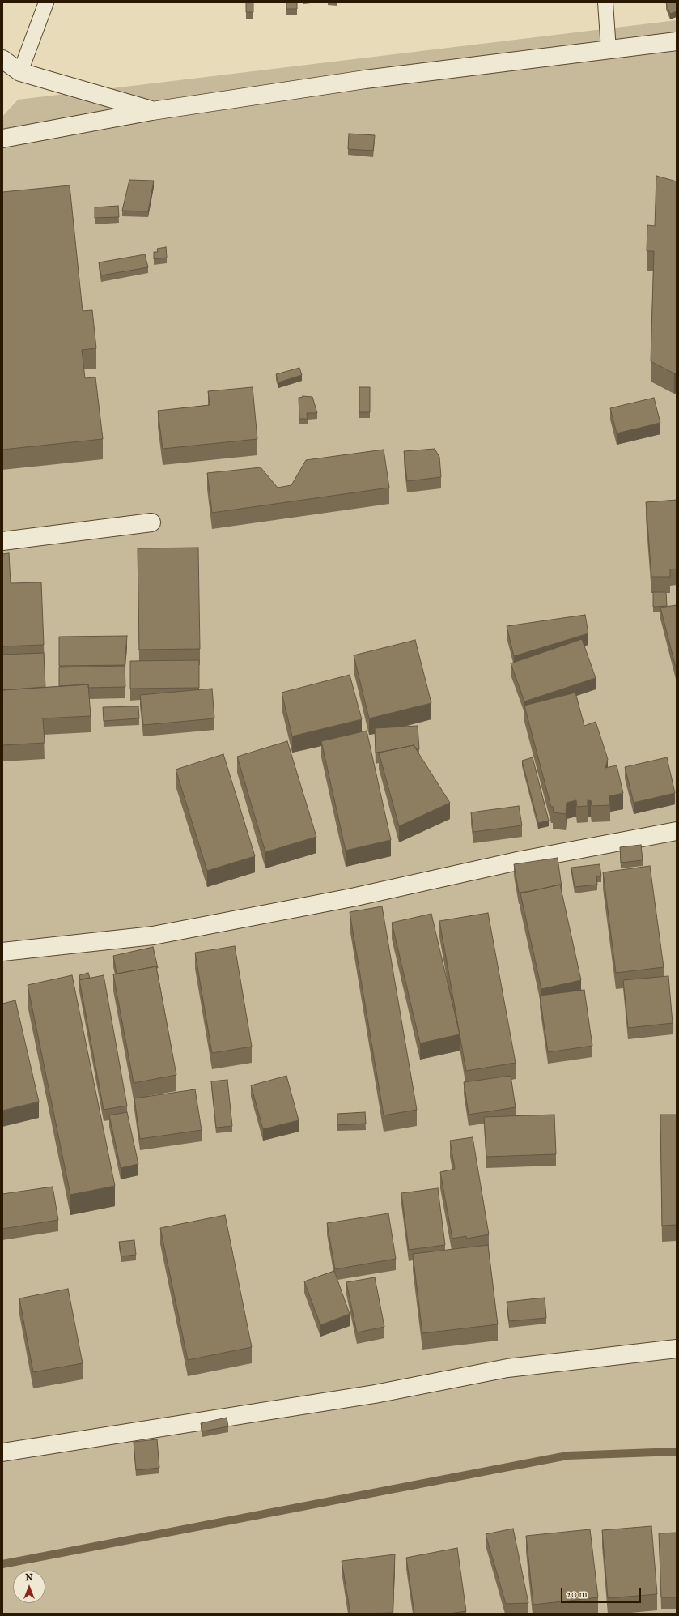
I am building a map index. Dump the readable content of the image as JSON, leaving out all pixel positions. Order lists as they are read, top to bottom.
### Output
{
  "scale_bar": "20 m",
  "north": "top"
}
